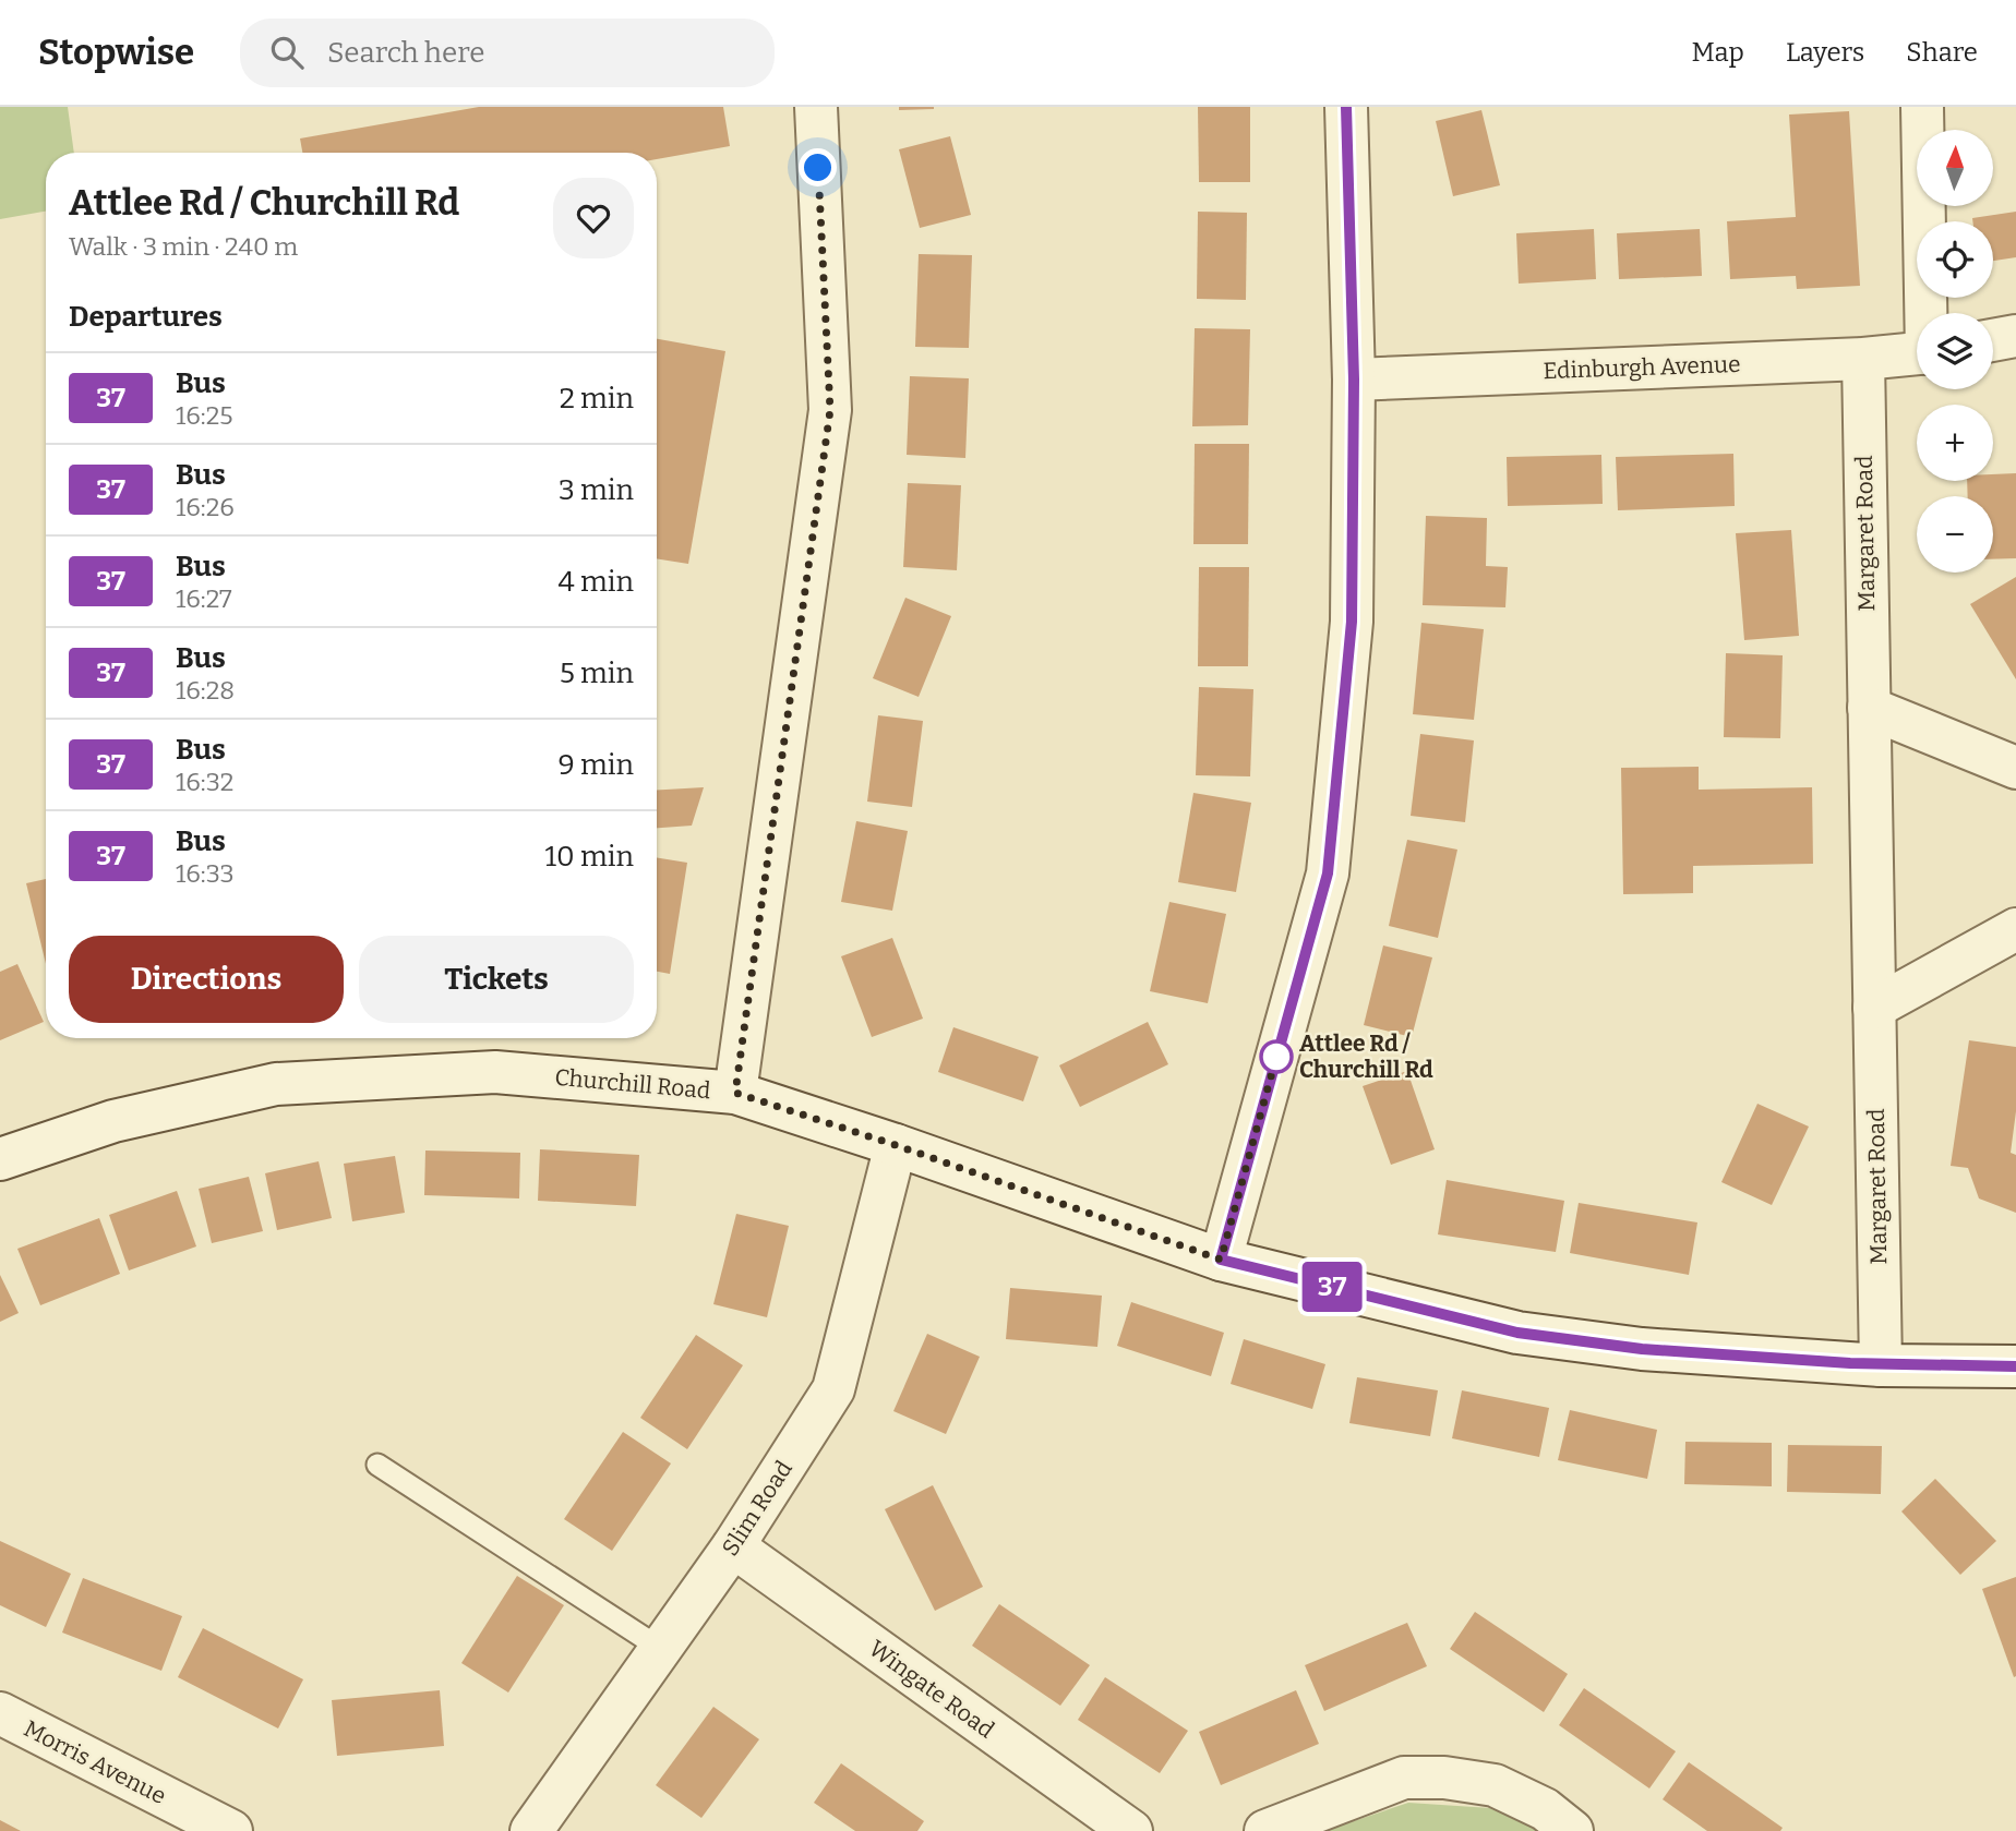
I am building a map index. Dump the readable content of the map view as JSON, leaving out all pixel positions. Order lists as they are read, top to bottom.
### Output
{
  "streets": {
    "street": [
      "Edinburgh Avenue",
      "Margaret Road",
      "Churchill Road",
      "Slim Road",
      "Wingate Road",
      "Morris Avenue"
    ]
  },
  "crossings": [
    ["Edinburgh Avenue", "Margaret Road"],
    ["Margaret Road", "Churchill Road"],
    ["Churchill Road", "Slim Road"],
    ["Slim Road", "Wingate Road"]
  ],
  "places": ["Attlee Rd / Churchill Rd"],
  "lines": ["bus line 37"],
  "north": "top",
  "page": {
    "header": "Stopwise",
    "search": "Search here",
    "nav": ["Map", "Layers", "Share"],
    "on_map": "37",
    "map_buttons": ["+", "−"],
    "heading": [
      ["Attlee Rd / Churchill Rd", "Walk · 3 min · 240 m"],
      "Departures"
    ],
    "list": [
      {
        "mark": "37",
        "name": "Bus",
        "note": "16:25",
        "value": "2 min"
      },
      {
        "mark": "37",
        "name": "Bus",
        "note": "16:26",
        "value": "3 min"
      },
      {
        "mark": "37",
        "name": "Bus",
        "note": "16:27",
        "value": "4 min"
      },
      {
        "mark": "37",
        "name": "Bus",
        "note": "16:28",
        "value": "5 min"
      },
      {
        "mark": "37",
        "name": "Bus",
        "note": "16:32",
        "value": "9 min"
      },
      {
        "mark": "37",
        "name": "Bus",
        "note": "16:33",
        "value": "10 min"
      }
    ],
    "buttons": ["Directions", "Tickets"]
  }
}
